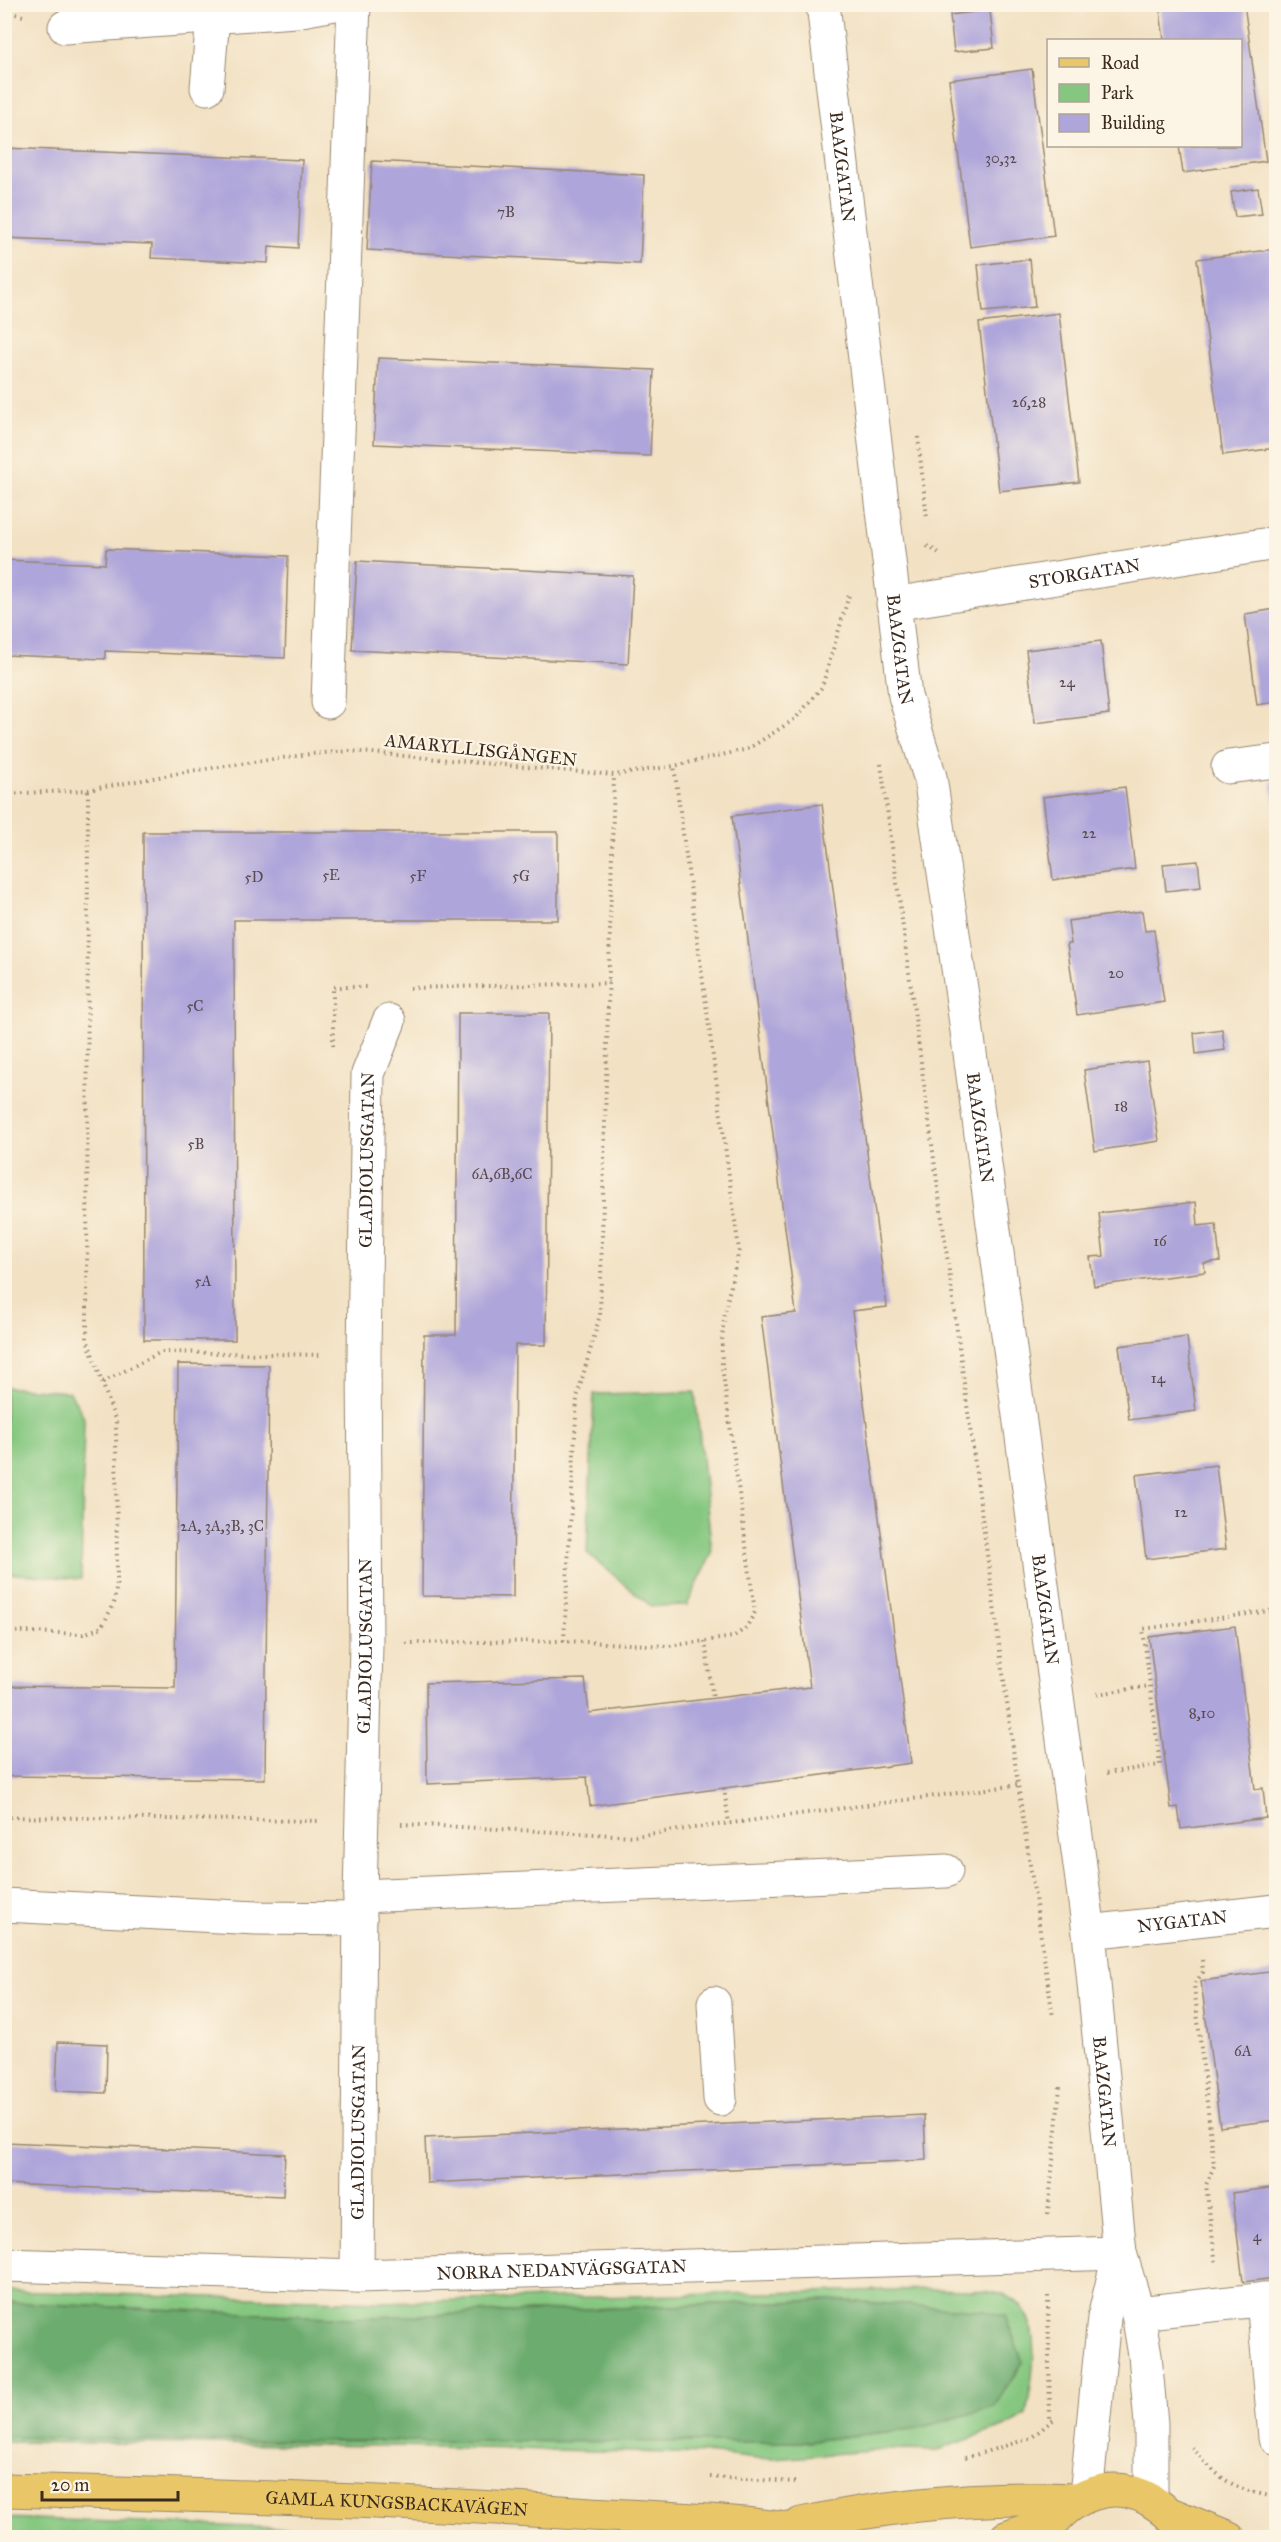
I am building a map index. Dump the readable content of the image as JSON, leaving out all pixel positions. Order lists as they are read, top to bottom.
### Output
{
  "streets": {
    "main road": ["GAMLA KUNGSBACKAVÄGEN"],
    "street": [
      "BAAZGATAN",
      "STORGATAN",
      "GLADIOLUSGATAN",
      "NYGATAN",
      "NORRA NEDANVÄGSGATAN"
    ],
    "path": ["AMARYLLISGÅNGEN"]
  },
  "crossings": [
    ["BAAZGATAN", "STORGATAN"],
    ["BAAZGATAN", "NYGATAN"],
    ["BAAZGATAN", "NORRA NEDANVÄGSGATAN"],
    ["BAAZGATAN", "GAMLA KUNGSBACKAVÄGEN"],
    ["GLADIOLUSGATAN", "NORRA NEDANVÄGSGATAN"]
  ],
  "house_numbers": [
    "30,32",
    "7B",
    "26,28",
    "24",
    "22",
    "5E",
    "5F",
    "5G",
    "5D",
    "20",
    "5C",
    "18",
    "5B",
    "6A,6B,6C",
    "16",
    "5A",
    "14",
    "12",
    "2A, 3A,3B, 3C",
    "8,10",
    "6A",
    "4"
  ],
  "legend": ["Road", "Park", "Building"],
  "scale_bar": "20 m"
}
